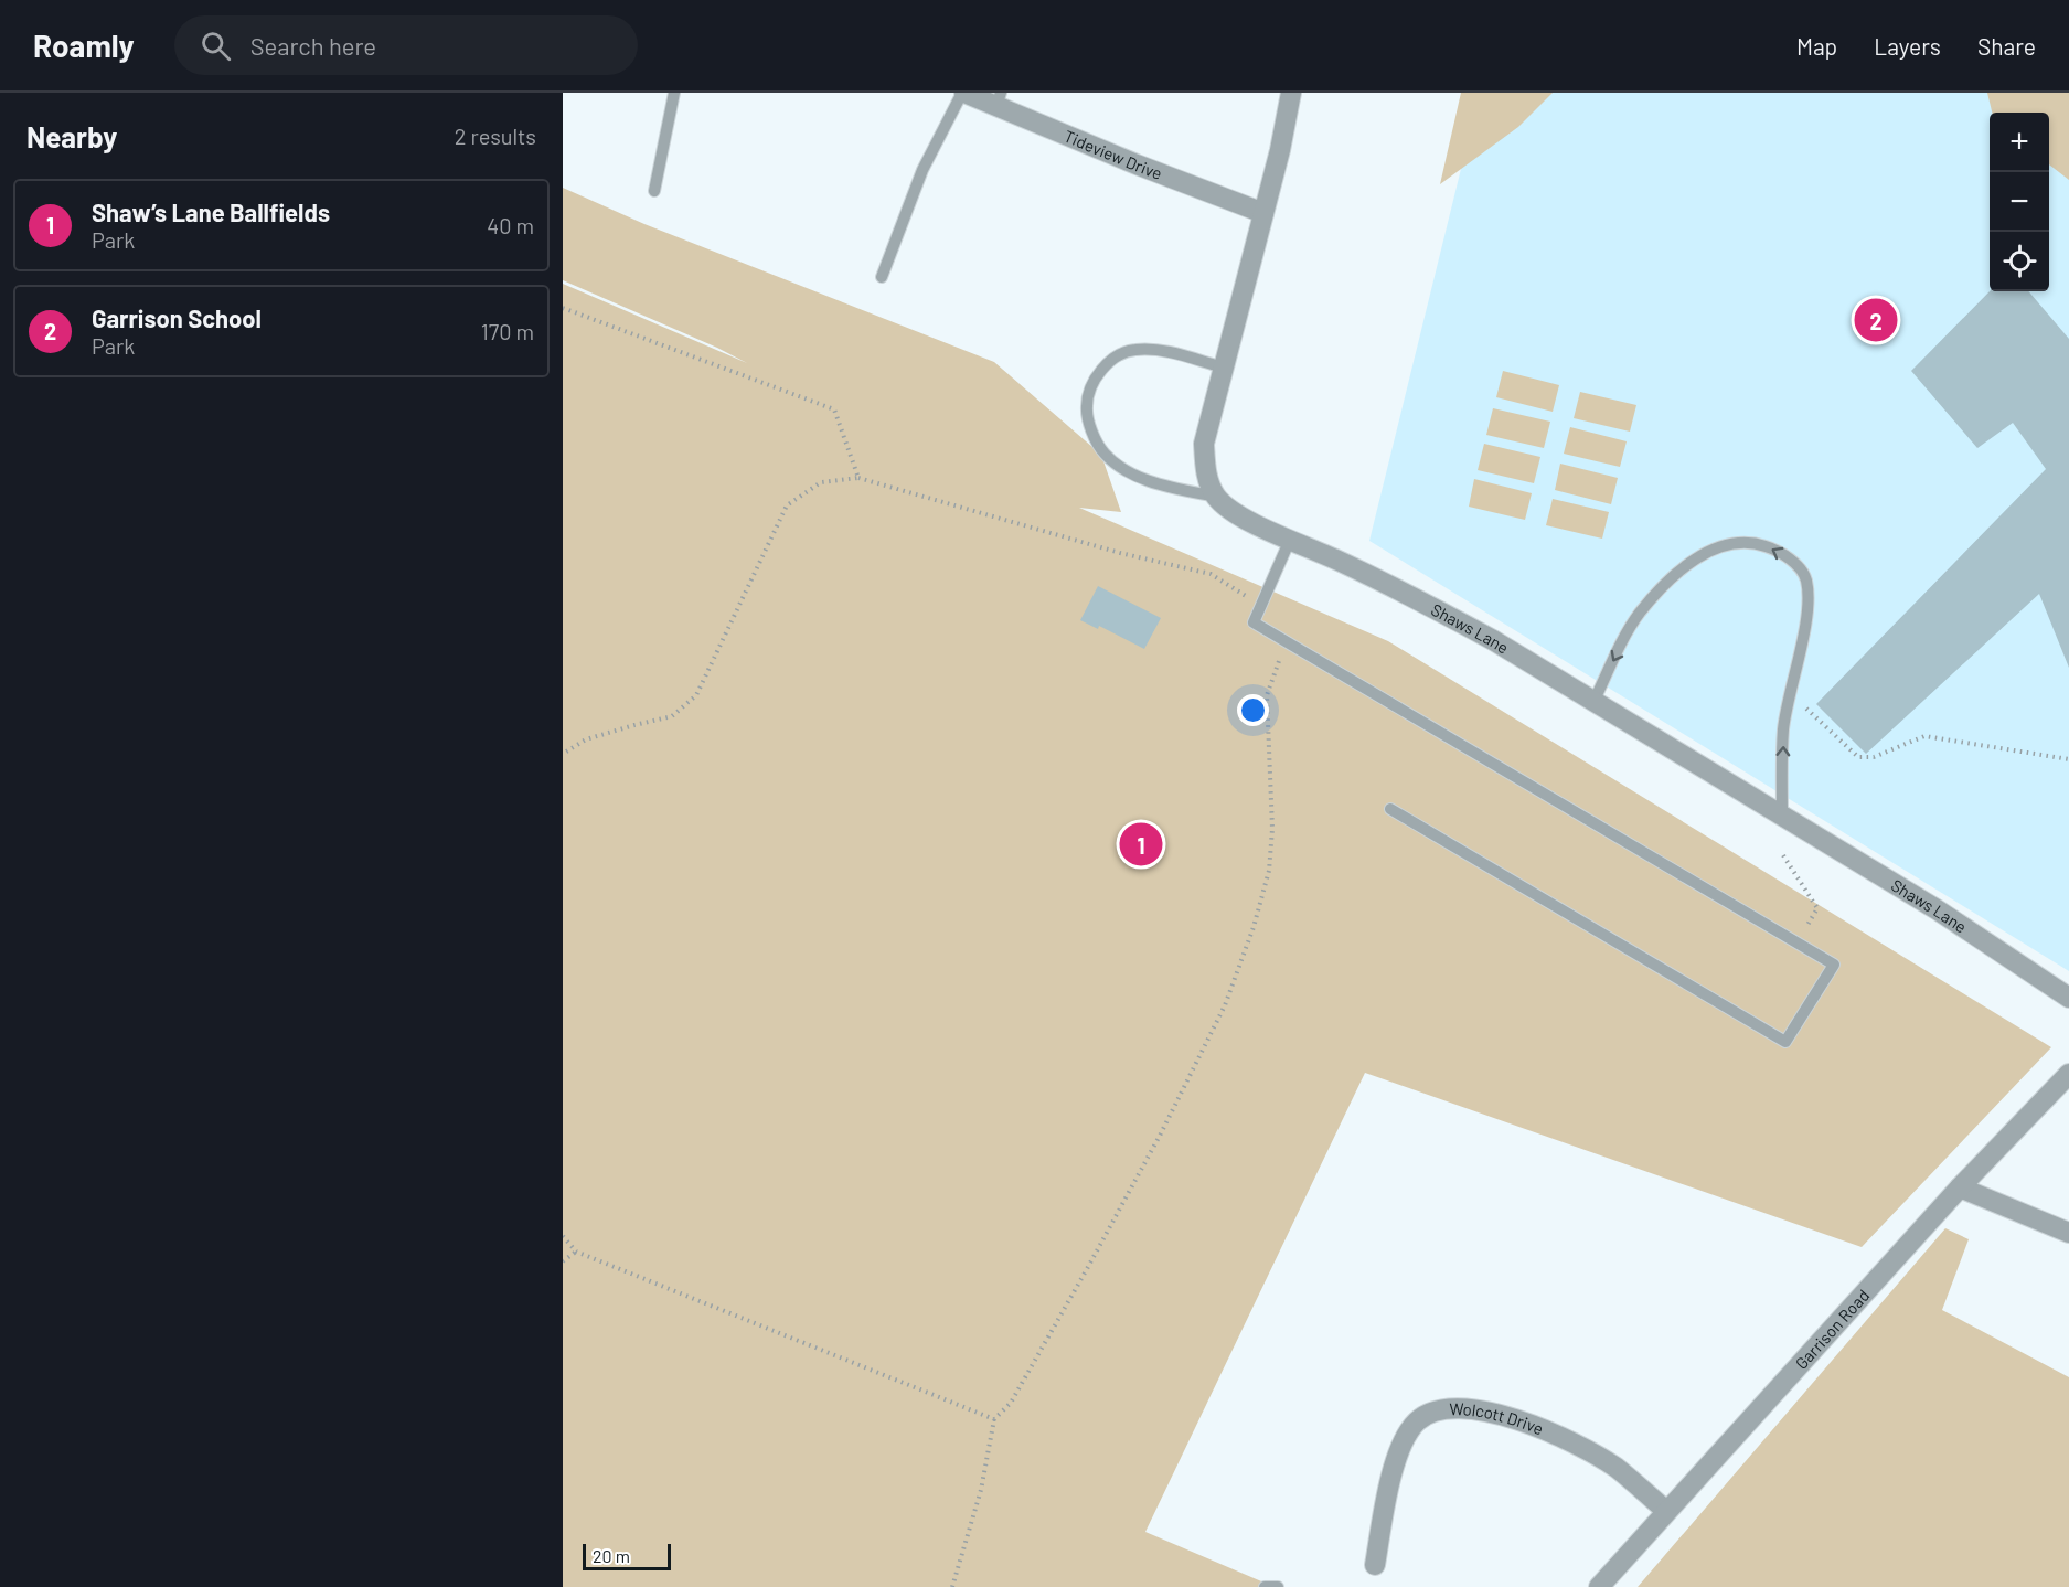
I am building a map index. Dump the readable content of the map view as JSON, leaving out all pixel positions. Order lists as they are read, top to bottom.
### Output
{
  "streets": {
    "street": [
      "Tideview Drive",
      "Shaws Lane",
      "Garrison Road",
      "Wolcott Drive"
    ]
  },
  "crossings": [
    ["Garrison Road", "Wolcott Drive"]
  ],
  "scale_bar": "20 m",
  "page": {
    "header": "Roamly",
    "search": "Search here",
    "nav": ["Map", "Layers", "Share"],
    "heading": ["Nearby", "2 results"],
    "map_buttons": ["+", "−"],
    "list": [
      {
        "mark": "1",
        "name": "Shaw’s Lane Ballfields",
        "note": "Park",
        "value": "40 m"
      },
      {
        "mark": "2",
        "name": "Garrison School",
        "note": "Park",
        "value": "170 m"
      }
    ],
    "pins": ["2", "1"],
    "scale": "20 m"
  }
}
